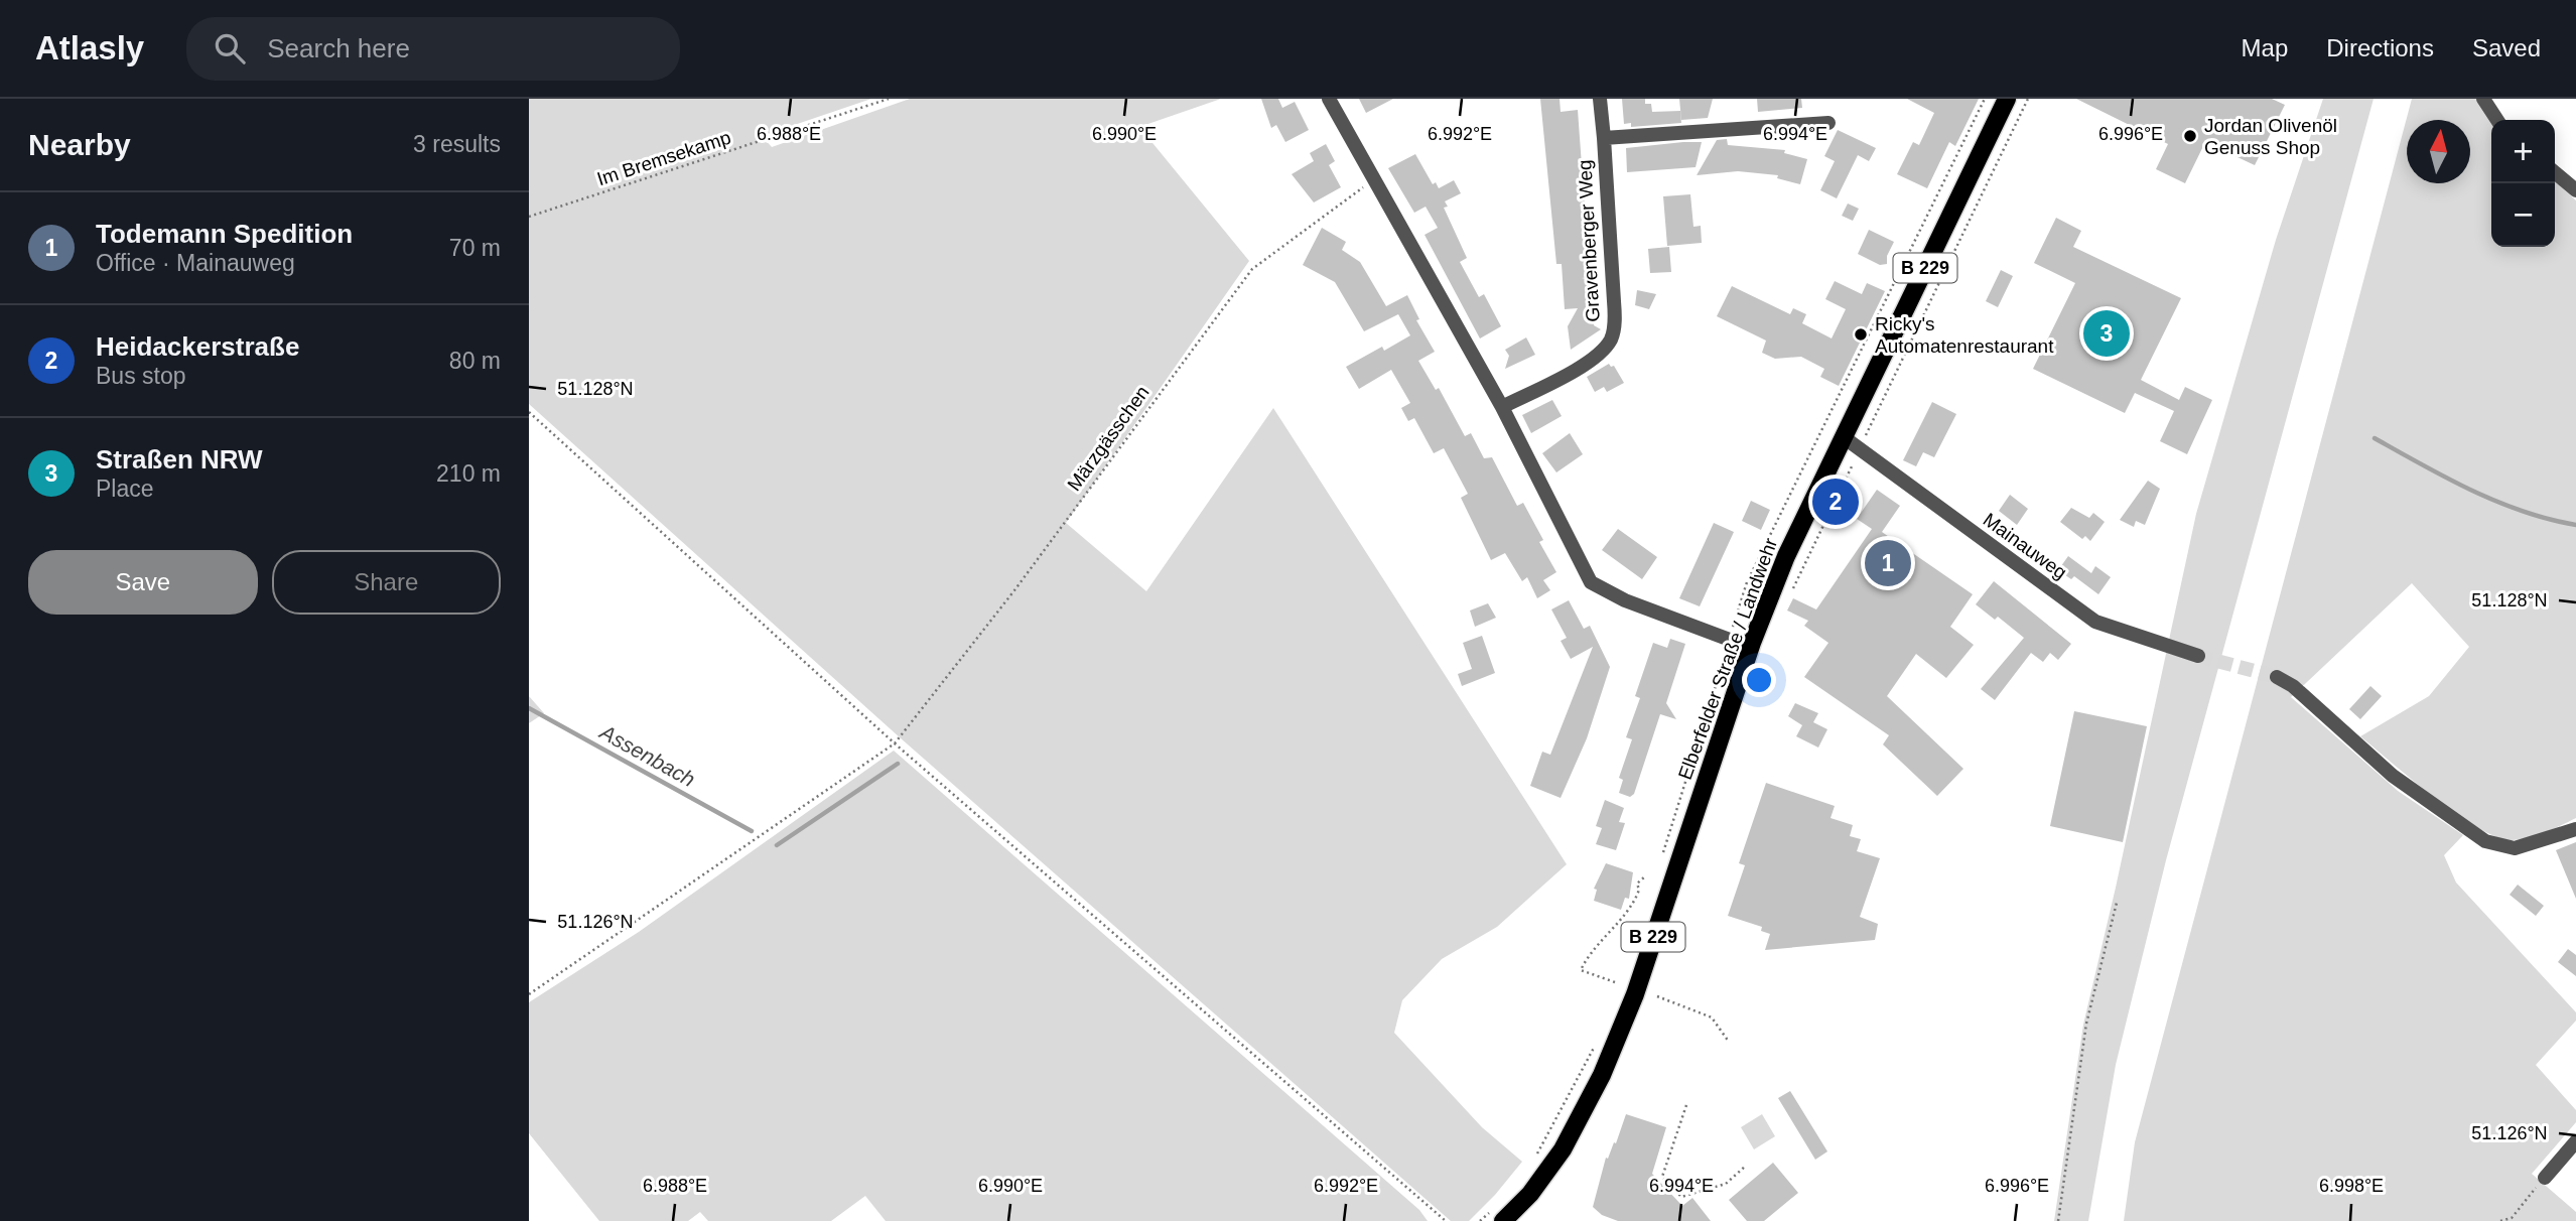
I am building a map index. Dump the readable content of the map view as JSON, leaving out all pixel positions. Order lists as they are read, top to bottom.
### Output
{
  "streets": {
    "main road": ["B 229", "Elberfelder Straße / Landwehr"],
    "street": ["Gravenberger Weg", "Mainauweg"],
    "path": ["Im Bremsekamp", "Märzgässchen"]
  },
  "crossings": [
    ["Mainauweg", "Elberfelder Straße / Landwehr"]
  ],
  "water": ["Assenbach"],
  "places": ["Jordan Olivenöl Genuss Shop", "Ricky's Automatenrestaurant"],
  "north": "top",
  "page": {
    "header": "Atlasly",
    "search": "Search here",
    "nav": ["Map", "Directions", "Saved"],
    "heading": ["Nearby", "3 results"],
    "map_buttons": ["+", "−"],
    "list": [
      {
        "mark": "1",
        "name": "Todemann Spedition",
        "note": "Office · Mainauweg",
        "value": "70 m"
      },
      {
        "mark": "2",
        "name": "Heidackerstraße",
        "note": "Bus stop",
        "value": "80 m"
      },
      {
        "mark": "3",
        "name": "Straßen NRW",
        "note": "Place",
        "value": "210 m"
      }
    ],
    "pins": ["3", "2", "1"],
    "buttons": ["Save", "Share"]
  },
  "coordinates": [
    "6.988°E",
    "6.990°E",
    "6.992°E",
    "6.994°E",
    "6.996°E",
    "51.128°N",
    "51.126°N",
    "6.998°E"
  ]
}
